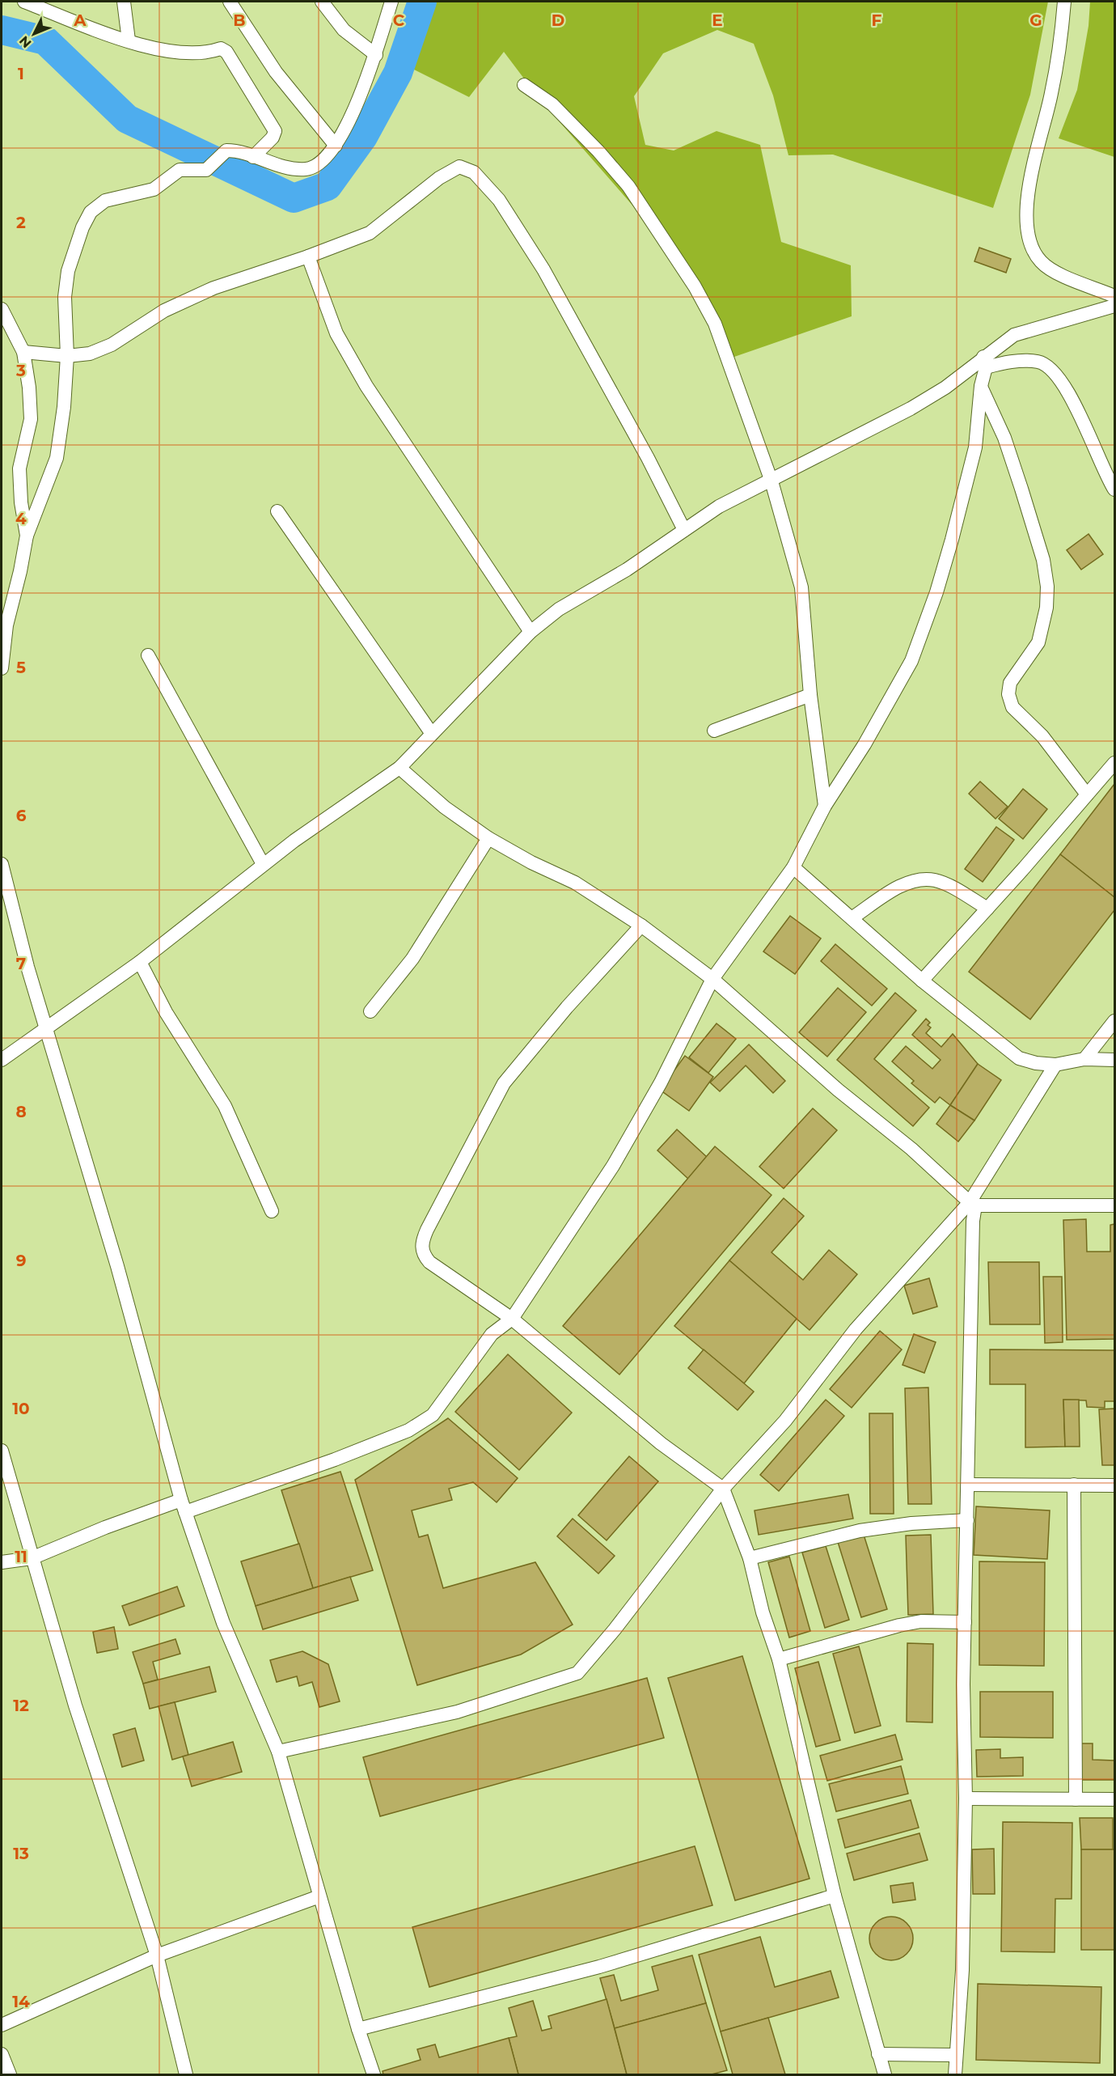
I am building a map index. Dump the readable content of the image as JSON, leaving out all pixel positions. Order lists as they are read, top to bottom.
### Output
{
  "north": "bottom left",
  "grid": {
    "columns": [
      "A",
      "B",
      "C",
      "D",
      "E",
      "F",
      "G"
    ],
    "rows": [
      "1",
      "2",
      "3",
      "4",
      "5",
      "6",
      "7",
      "8",
      "9",
      "10",
      "11",
      "12",
      "13",
      "14"
    ]
  }
}
